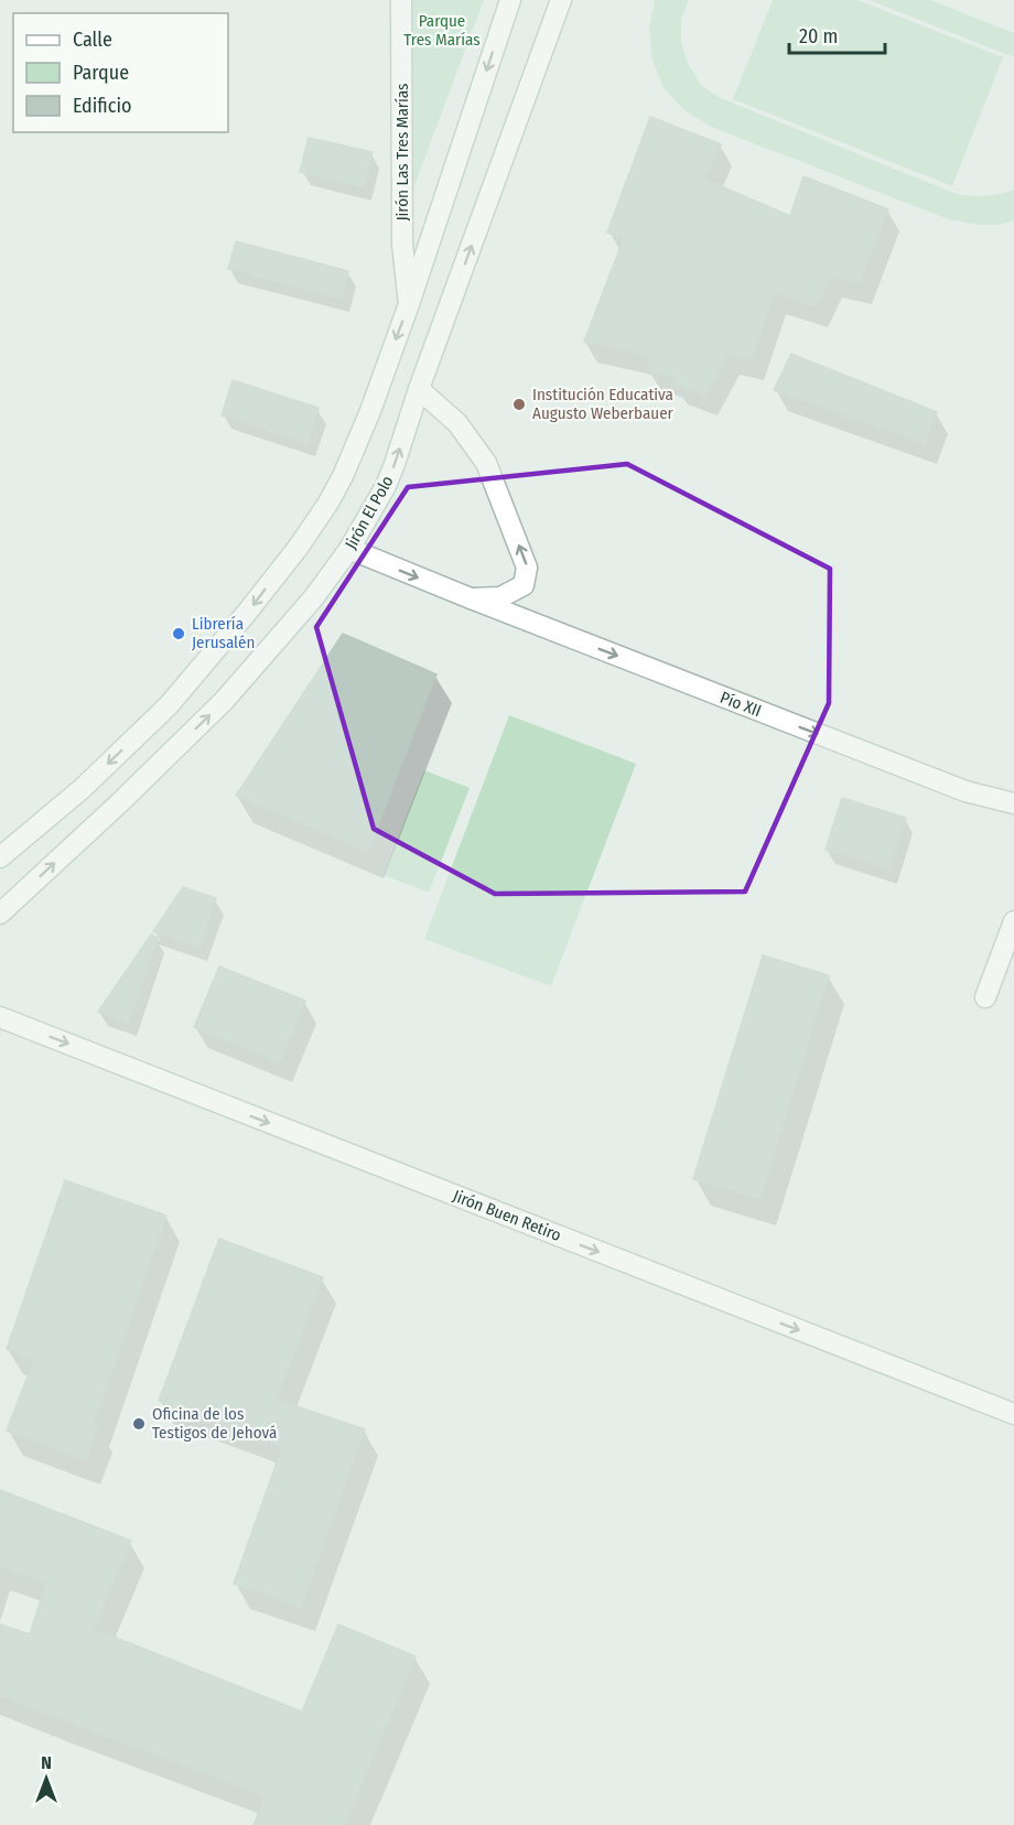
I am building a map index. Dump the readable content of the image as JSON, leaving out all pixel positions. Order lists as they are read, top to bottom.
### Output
{
  "streets": {
    "street": [
      "Jirón Las Tres Marías",
      "Jirón El Polo",
      "Pío XII",
      "Jirón Buen Retiro"
    ]
  },
  "crossings": [
    ["Jirón El Polo", "Pío XII"]
  ],
  "one_way": ["Jirón Buen Retiro"],
  "parks": ["Parque Tres Marías"],
  "places": ["Institución Educativa Augusto Weberbauer", "Librería Jerusalén", "Oficina de los Testigos de Jehová"],
  "legend": ["Calle", "Parque", "Edificio"],
  "scale_bar": "20 m",
  "north": "top"
}
